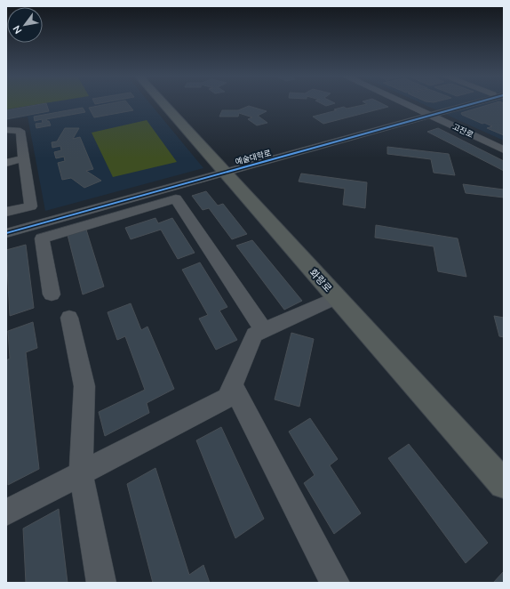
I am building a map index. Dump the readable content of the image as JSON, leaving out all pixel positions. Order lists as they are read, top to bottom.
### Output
{
  "streets": {
    "main road": ["화랑로"],
    "street": ["고잔로", "예술대학로"]
  },
  "crossings": [
    ["고잔로", "예술대학로"],
    ["예술대학로", "화랑로"]
  ],
  "north": "bottom left"
}
